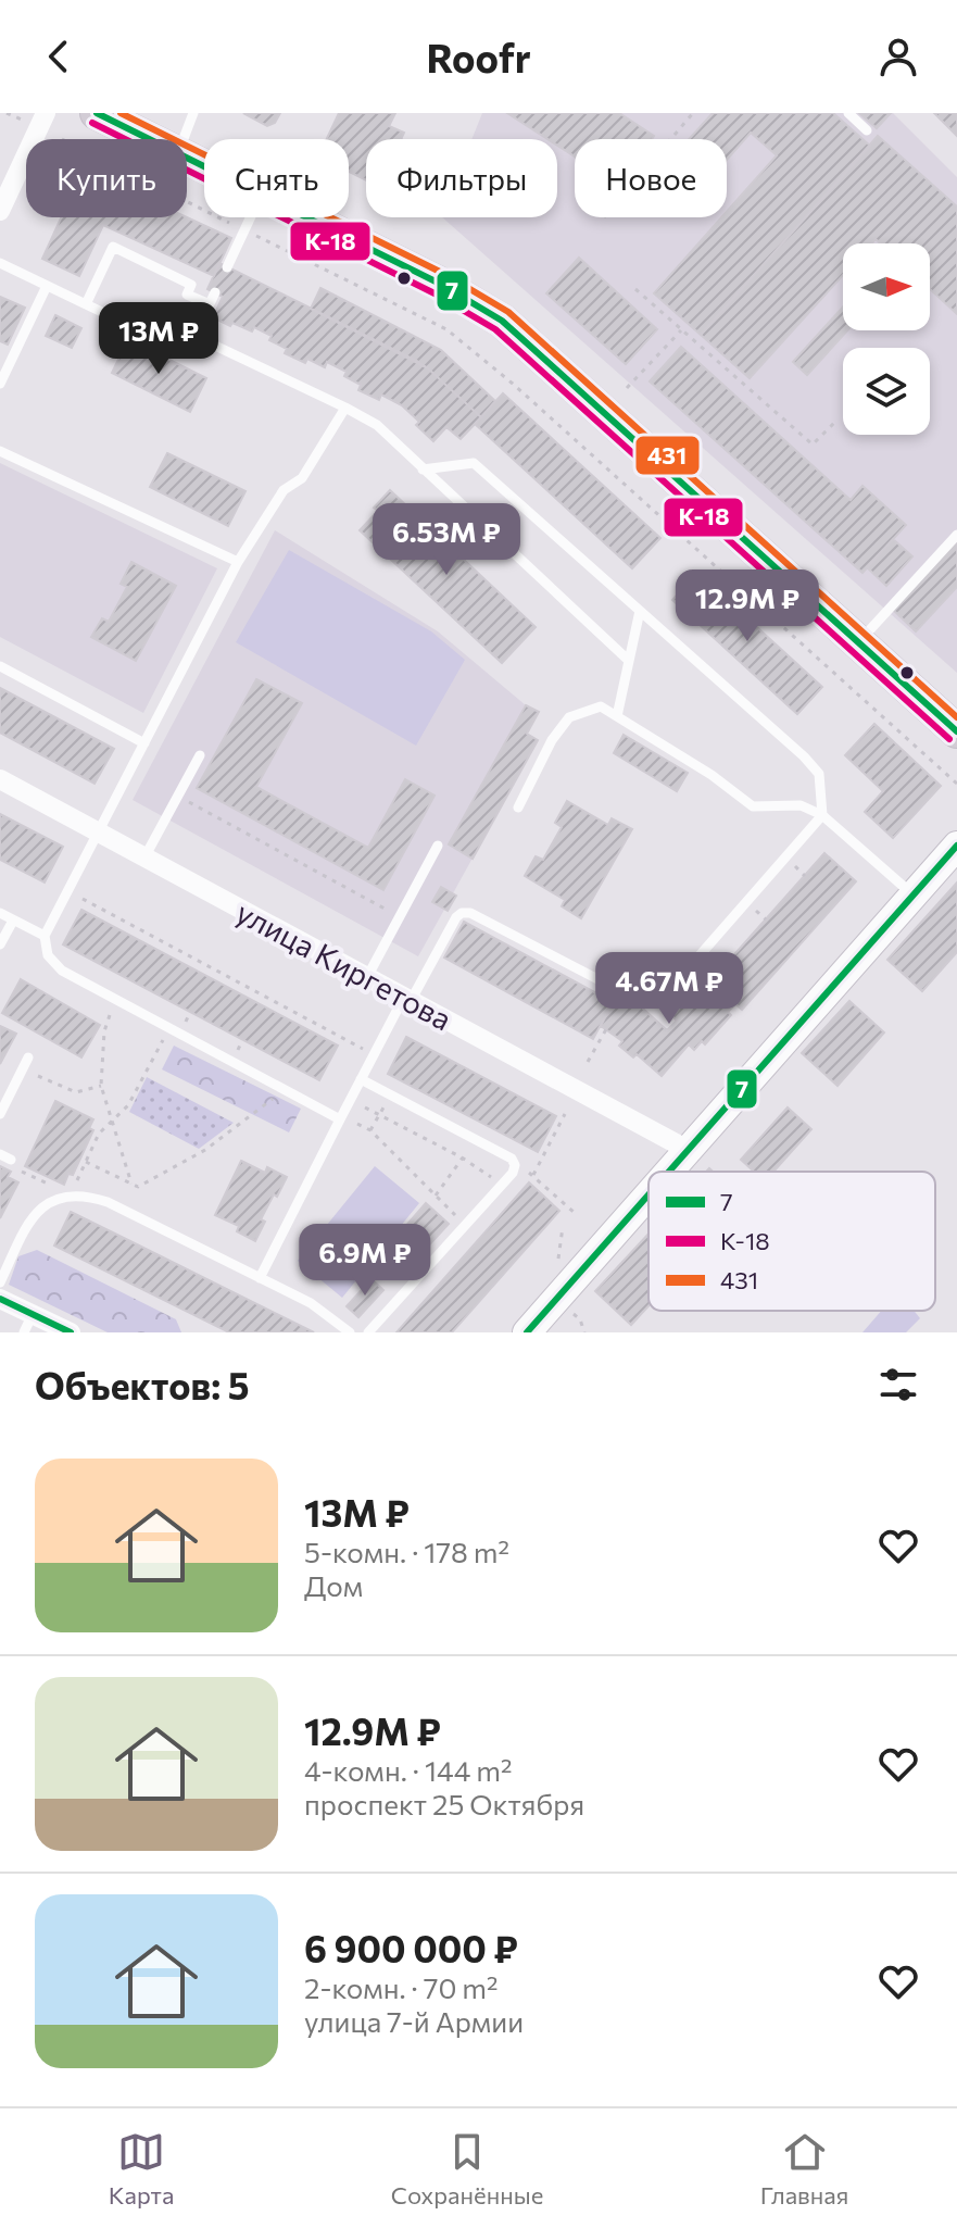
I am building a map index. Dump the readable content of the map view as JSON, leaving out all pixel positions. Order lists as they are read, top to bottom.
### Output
{
  "streets": {
    "street": ["улица Киргетова"]
  },
  "lines": ["transit line 7", "transit line 431", "transit line К-18"],
  "legend": ["7", "К-18", "431"],
  "north": "right",
  "page": {
    "header": "Roofr",
    "chip": [
      "Купить",
      "Снять",
      "Фильтры",
      "Новое"
    ],
    "price": [
      "13M ₽",
      "6.53M ₽",
      "12.9M ₽",
      "4.67M ₽",
      "6.9M ₽"
    ],
    "heading": "Объектов: 5",
    "list": [
      {
        "name": "13M ₽",
        "note": "5-комн. · 178 m² · Дом"
      },
      {
        "name": "12.9M ₽",
        "note": "4-комн. · 144 m² · проспект 25 Октября"
      },
      {
        "name": "6 900 000 ₽",
        "note": "2-комн. · 70 m² · улица 7-й Армии"
      }
    ],
    "tabs": ["Карта", "Сохранённые", "Главная"]
  }
}
